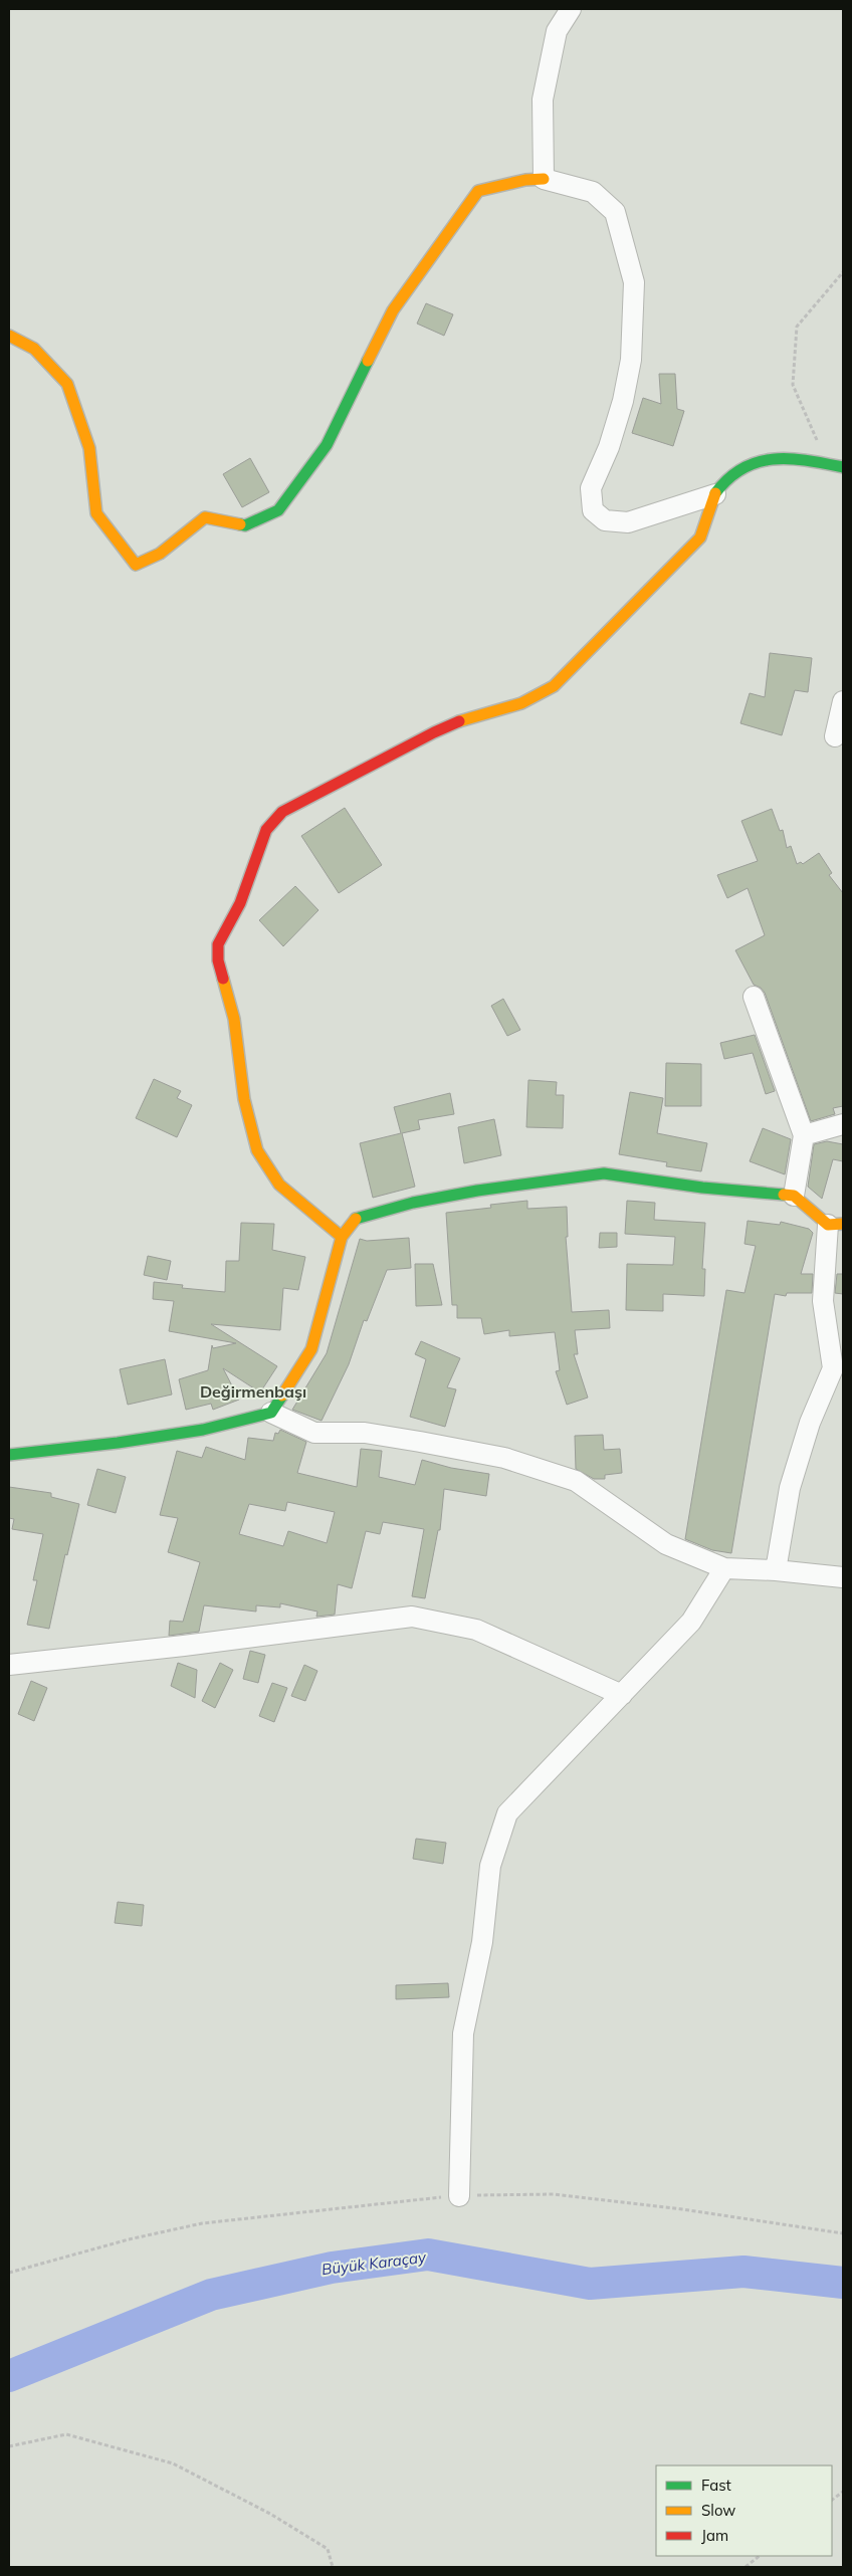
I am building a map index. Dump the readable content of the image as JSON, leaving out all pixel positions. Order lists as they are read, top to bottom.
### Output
{
  "districts": ["Değirmenbaşı"],
  "water": ["Büyük Karaçay"],
  "legend": ["Fast", "Slow", "Jam"]
}
